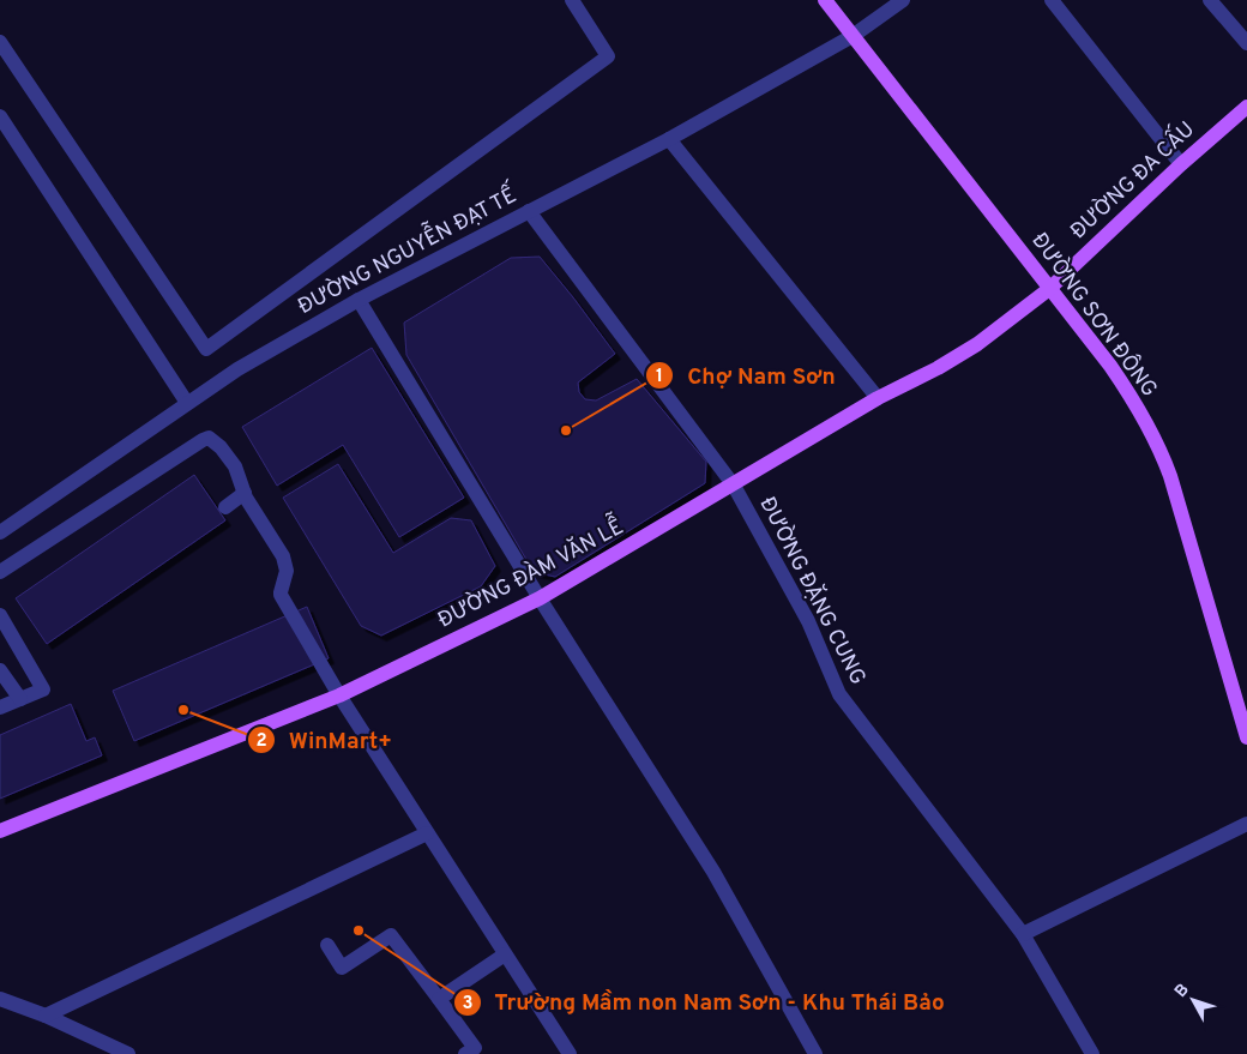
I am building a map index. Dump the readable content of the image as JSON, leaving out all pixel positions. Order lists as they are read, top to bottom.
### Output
{
  "streets": {
    "main road": ["ĐƯỜNG ĐA CẤU", "ĐƯỜNG SƠN ĐÔNG", "ĐƯỜNG ĐÀM VĂN LỄ"],
    "street": ["ĐƯỜNG NGUYỄN ĐẠT TẾ", "ĐƯỜNG ĐẶNG CUNG"]
  },
  "crossings": [
    ["ĐƯỜNG ĐA CẤU", "ĐƯỜNG SƠN ĐÔNG"],
    ["ĐƯỜNG ĐA CẤU", "ĐƯỜNG ĐÀM VĂN LỄ"],
    ["ĐƯỜNG NGUYỄN ĐẠT TẾ", "ĐƯỜNG SƠN ĐÔNG"],
    ["ĐƯỜNG NGUYỄN ĐẠT TẾ", "ĐƯỜNG ĐẶNG CUNG"],
    ["ĐƯỜNG SƠN ĐÔNG", "ĐƯỜNG ĐÀM VĂN LỄ"],
    ["ĐƯỜNG ĐÀM VĂN LỄ", "ĐƯỜNG ĐẶNG CUNG"]
  ],
  "places": ["Chợ Nam Sơn", "WinMart+", "Trường Mầm non Nam Sơn - Khu Thái Bảo"],
  "north": "top left"
}
